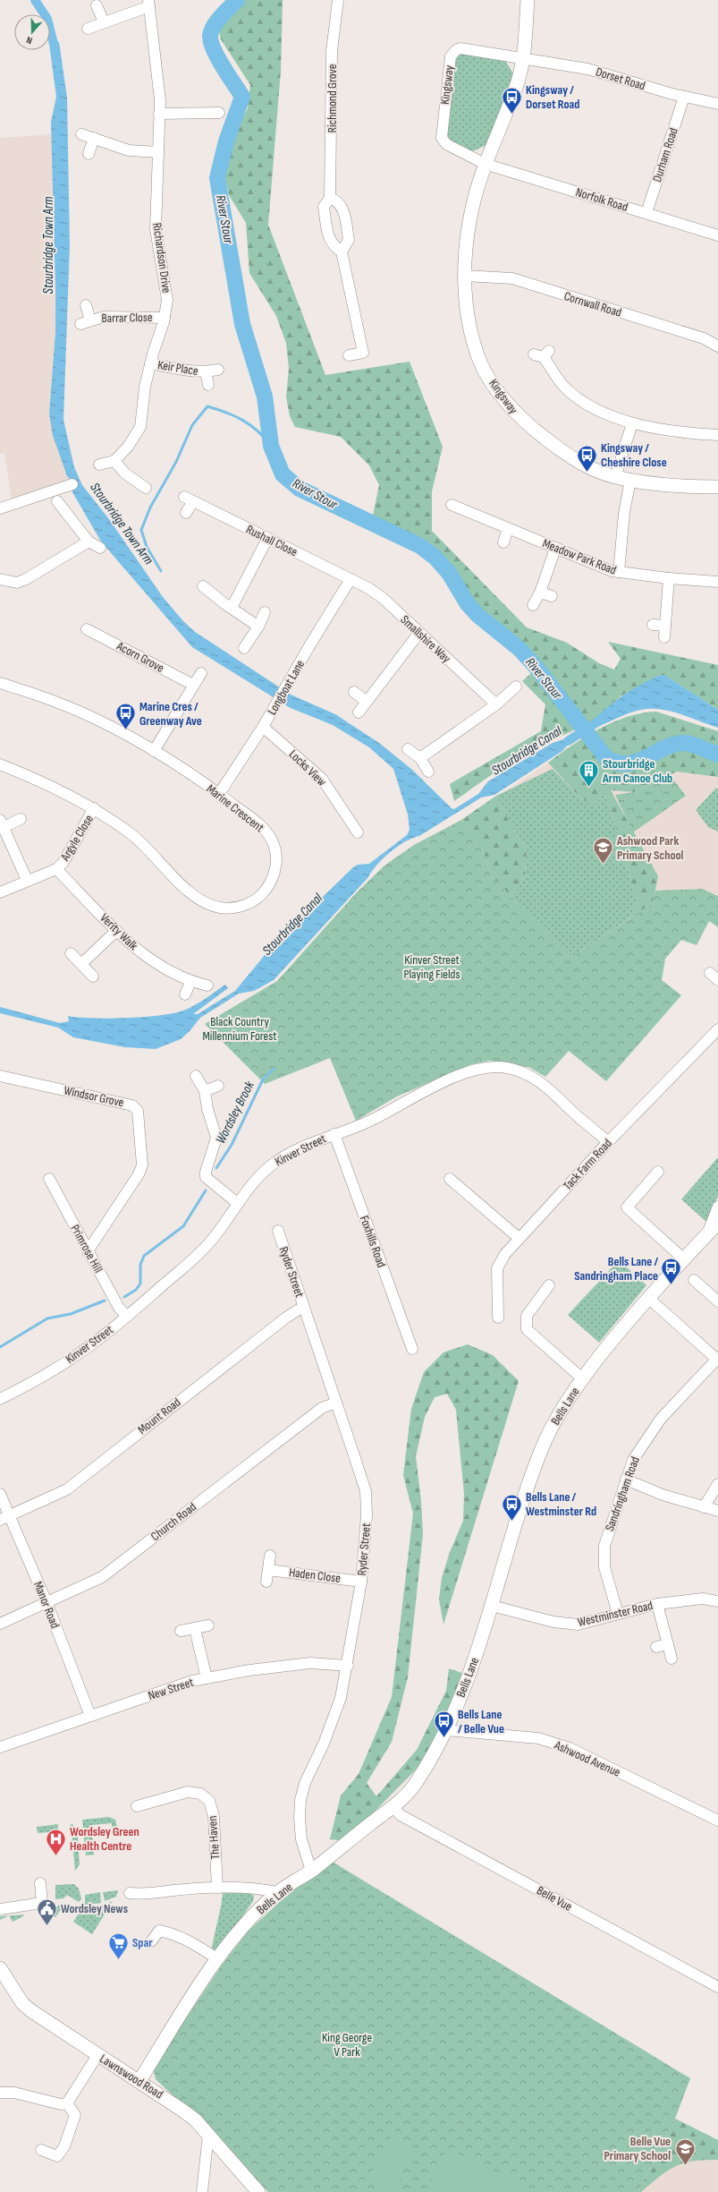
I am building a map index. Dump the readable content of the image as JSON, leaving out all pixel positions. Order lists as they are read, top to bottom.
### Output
{
  "streets": {
    "street": [
      "Dorset Road",
      "Kingsway",
      "Richmond Grove",
      "Durham Road",
      "Norfolk Road",
      "Richardson Drive",
      "Cornwall Road",
      "Barrar Close",
      "Keir Place",
      "Rushall Close",
      "Meadow Park Road",
      "Smallshire Way",
      "Acorn Grove",
      "Longboat Lane",
      "Locks View",
      "Marine Crescent",
      "Argyle Close",
      "Verity Walk",
      "Windsor Grove",
      "Kinver Street",
      "Tack Farm Road",
      "Foxhills Road",
      "Primrose Hill",
      "Ryder Street",
      "Bells Lane",
      "Mount Road",
      "Sandringham Road",
      "Church Road",
      "Haden Close",
      "Manor Road",
      "Westminster Road",
      "New Street",
      "Ashwood Avenue",
      "The Haven",
      "Belle Vue",
      "Lawnswood Road"
    ]
  },
  "crossings": [
    ["Dorset Road", "Kingsway"],
    ["Dorset Road", "Durham Road"],
    ["Kingsway", "Norfolk Road"],
    ["Kingsway", "Cornwall Road"],
    ["Durham Road", "Norfolk Road"],
    ["Richardson Drive", "Barrar Close"],
    ["Richardson Drive", "Keir Place"],
    ["Rushall Close", "Smallshire Way"],
    ["Rushall Close", "Longboat Lane"],
    ["Smallshire Way", "Longboat Lane"],
    ["Longboat Lane", "Locks View"],
    ["Longboat Lane", "Marine Crescent"],
    ["Marine Crescent", "Argyle Close"],
    ["Argyle Close", "Verity Walk"],
    ["Windsor Grove", "Primrose Hill"],
    ["Kinver Street", "Tack Farm Road"],
    ["Kinver Street", "Foxhills Road"],
    ["Kinver Street", "Primrose Hill"],
    ["Ryder Street", "Bells Lane"],
    ["Ryder Street", "Mount Road"],
    ["Ryder Street", "Church Road"],
    ["Ryder Street", "Haden Close"],
    ["Ryder Street", "New Street"],
    ["Bells Lane", "Westminster Road"],
    ["Bells Lane", "Ashwood Avenue"],
    ["Bells Lane", "Belle Vue"],
    ["Bells Lane", "Lawnswood Road"],
    ["Mount Road", "Manor Road"],
    ["Sandringham Road", "Westminster Road"],
    ["Church Road", "Manor Road"],
    ["Manor Road", "New Street"]
  ],
  "water": [
    "River Stour",
    "Stourbridge Town Arm",
    "Stourbridge Canal",
    "Wordsley Brook"
  ],
  "parks": ["Kinver Street Playing Fields", "Black Country Millennium Forest", "King George V Park"],
  "places": {
    "bus stop": [
      "Kingsway / Dorset Road",
      "Kingsway / Cheshire Close",
      "Marine Cres / Greenway Ave",
      "Bells Lane / Sandringham Place",
      "Bells Lane / Westminster Rd",
      "Bells Lane / Belle Vue"
    ],
    "building": ["Stourbridge Arm Canoe Club"],
    "school or university": ["Ashwood Park Primary School", "Belle Vue Primary School"],
    "hospital": ["Wordsley Green Health Centre"],
    "public building": ["Wordsley News"],
    "supermarket": ["Spar"]
  },
  "north": "bottom"
}
